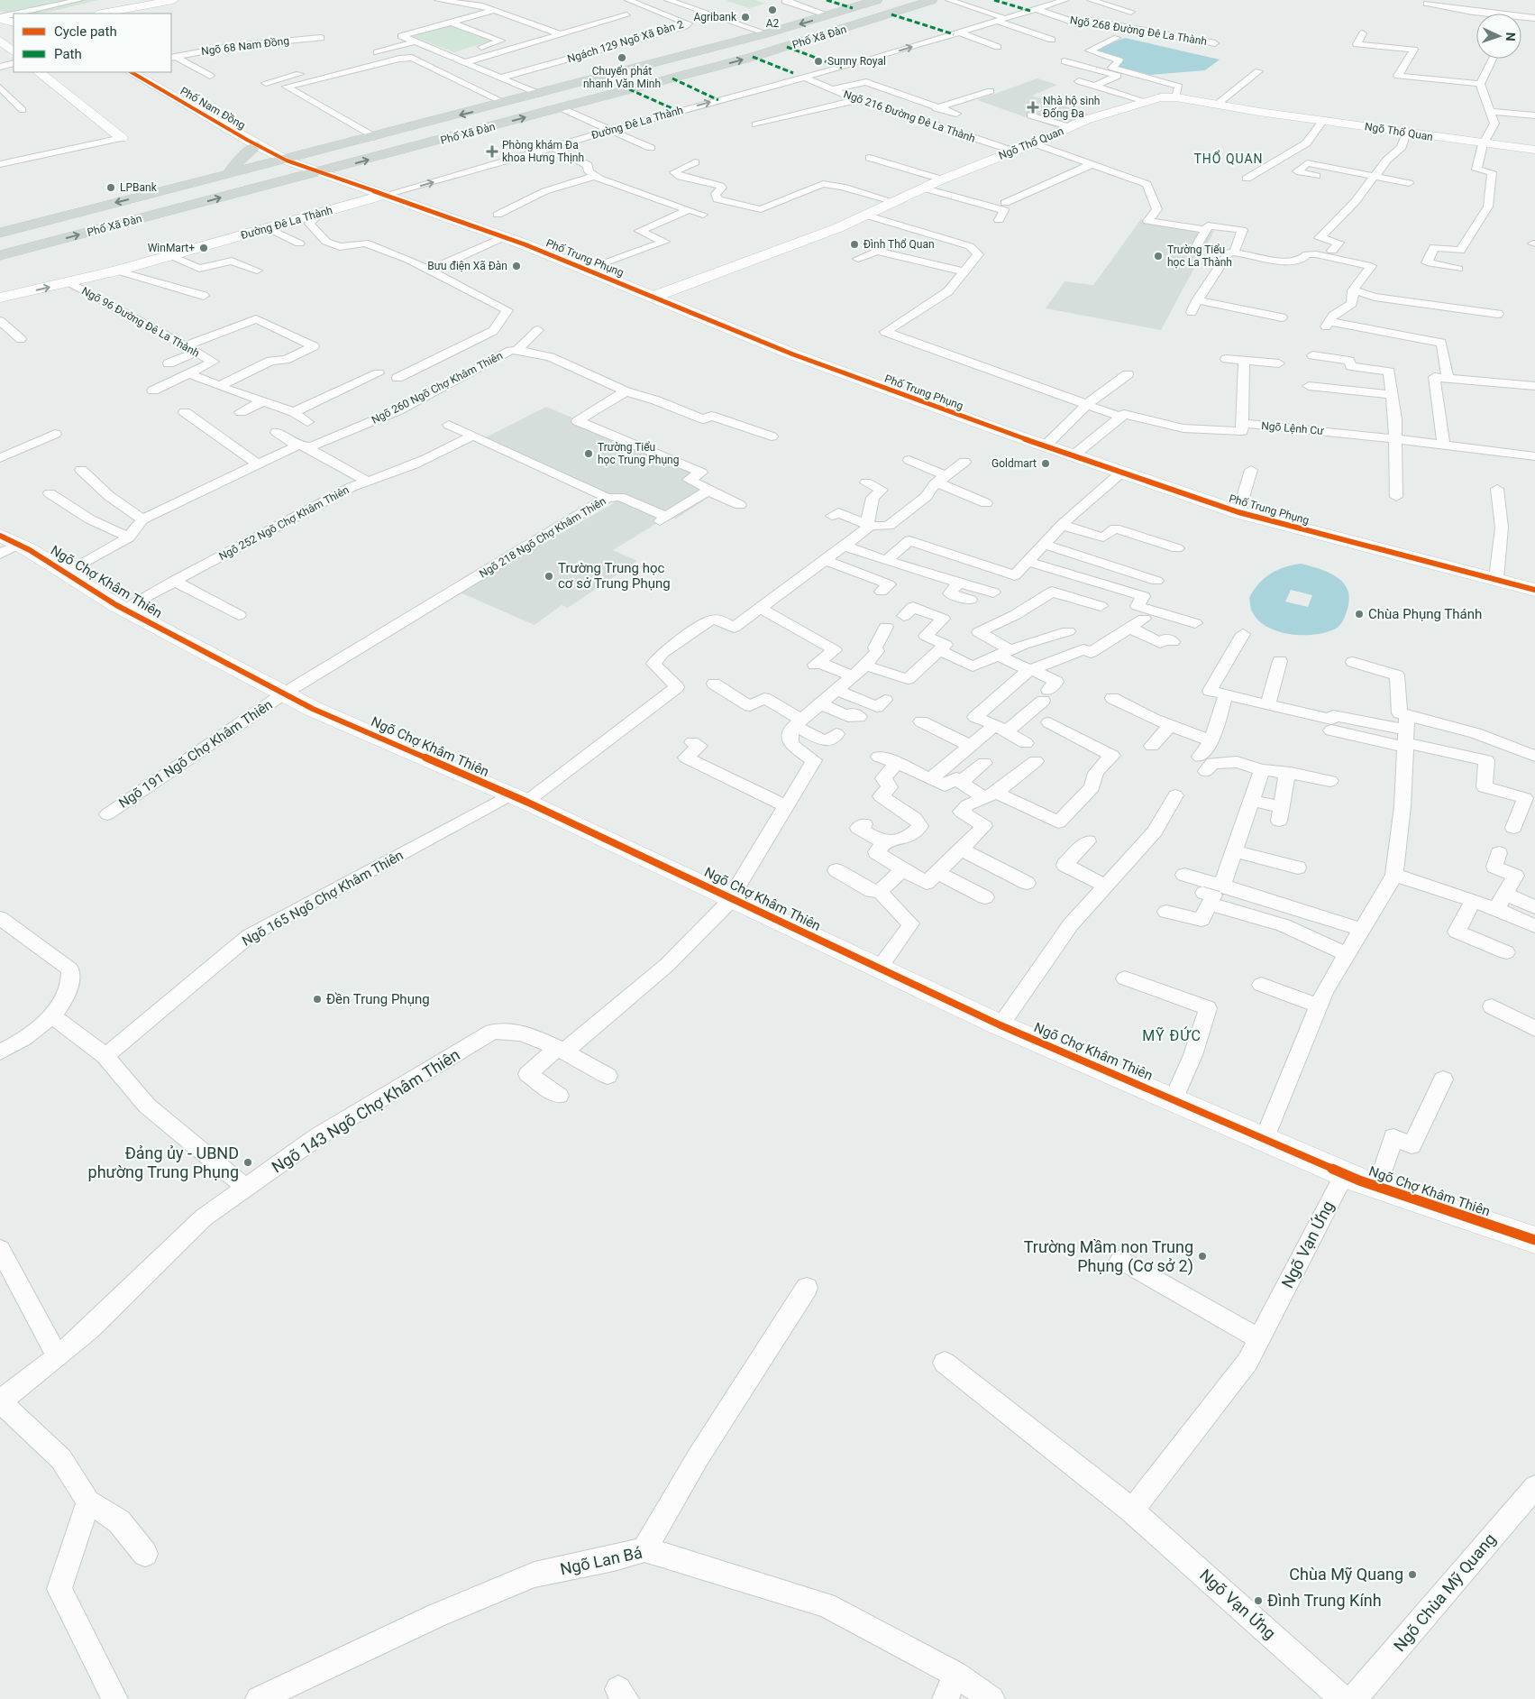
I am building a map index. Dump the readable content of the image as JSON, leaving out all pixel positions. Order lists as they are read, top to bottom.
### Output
{
  "streets": {
    "main road": ["Phố Xã Đàn"],
    "street": [
      "Phố Nam Đồng",
      "Đường Đê La Thành",
      "Ngõ Thổ Quan",
      "Phố Trung Phụng",
      "Ngõ Chợ Khâm Thiên"
    ],
    "lane": [
      "Ngõ 268 Đường Đê La Thành",
      "Ngách 129 Ngõ Xã Đàn 2",
      "Ngõ 68 Nam Đồng",
      "Ngõ 216 Đường Đê La Thành",
      "Ngõ 96 Đường Đê La Thành",
      "Ngõ 260 Ngõ Chợ Khâm Thiên",
      "Ngõ Lệnh Cư",
      "Ngõ 252 Ngõ Chợ Khâm Thiên",
      "Ngõ 218 Ngõ Chợ Khâm Thiên",
      "Ngõ 191 Ngõ Chợ Khâm Thiên",
      "Ngõ 165 Ngõ Chợ Khâm Thiên",
      "Ngõ 143 Ngõ Chợ Khâm Thiên",
      "Ngõ Vạn Ứng",
      "Ngõ Lan Bá",
      "Ngõ Chùa Mỹ Quang"
    ]
  },
  "crossings": [
    ["Ngõ 268 Đường Đê La Thành", "Đường Đê La Thành"],
    ["Phố Xã Đàn", "Phố Nam Đồng"],
    ["Phố Xã Đàn", "Phố Trung Phụng"],
    ["Phố Nam Đồng", "Phố Trung Phụng"],
    ["Ngõ 216 Đường Đê La Thành", "Đường Đê La Thành"],
    ["Ngõ 216 Đường Đê La Thành", "Ngõ Thổ Quan"],
    ["Đường Đê La Thành", "Phố Trung Phụng"],
    ["Đường Đê La Thành", "Ngõ 96 Đường Đê La Thành"],
    ["Ngõ Thổ Quan", "Phố Trung Phụng"],
    ["Ngõ 260 Ngõ Chợ Khâm Thiên", "Ngõ Chợ Khâm Thiên"],
    ["Ngõ 252 Ngõ Chợ Khâm Thiên", "Ngõ Chợ Khâm Thiên"],
    ["Ngõ 218 Ngõ Chợ Khâm Thiên", "Ngõ Chợ Khâm Thiên"],
    ["Ngõ 218 Ngõ Chợ Khâm Thiên", "Ngõ 191 Ngõ Chợ Khâm Thiên"],
    ["Ngõ Chợ Khâm Thiên", "Ngõ 191 Ngõ Chợ Khâm Thiên"],
    ["Ngõ Chợ Khâm Thiên", "Ngõ 165 Ngõ Chợ Khâm Thiên"],
    ["Ngõ Chợ Khâm Thiên", "Ngõ Vạn Ứng"]
  ],
  "districts": ["THỔ QUAN", "MỸ ĐỨC"],
  "places": {
    "other": [
      "A2",
      "Agribank",
      "Chuyển phát nhanh Văn Minh",
      "Sunny Royal",
      "LPBank",
      "Đình Thổ Quan",
      "WinMart+",
      "Trường Tiểu học La Thành",
      "Bưu điện Xã Đàn",
      "Trường Tiểu học Trung Phụng",
      "Goldmart",
      "Trường Trung học cơ sở Trung Phụng",
      "Chùa Phụng Thánh",
      "Đền Trung Phụng",
      "Đảng ủy - UBND phường Trung Phụng",
      "Trường Mầm non Trung Phụng (Cơ sở 2)",
      "Chùa Mỹ Quang",
      "Đình Trung Kính"
    ],
    "health": ["Nhà hộ sinh Đống Đa", "Phòng khám Đa khoa Hưng Thịnh"]
  },
  "legend": ["Cycle path", "Path"],
  "north": "right"
}
